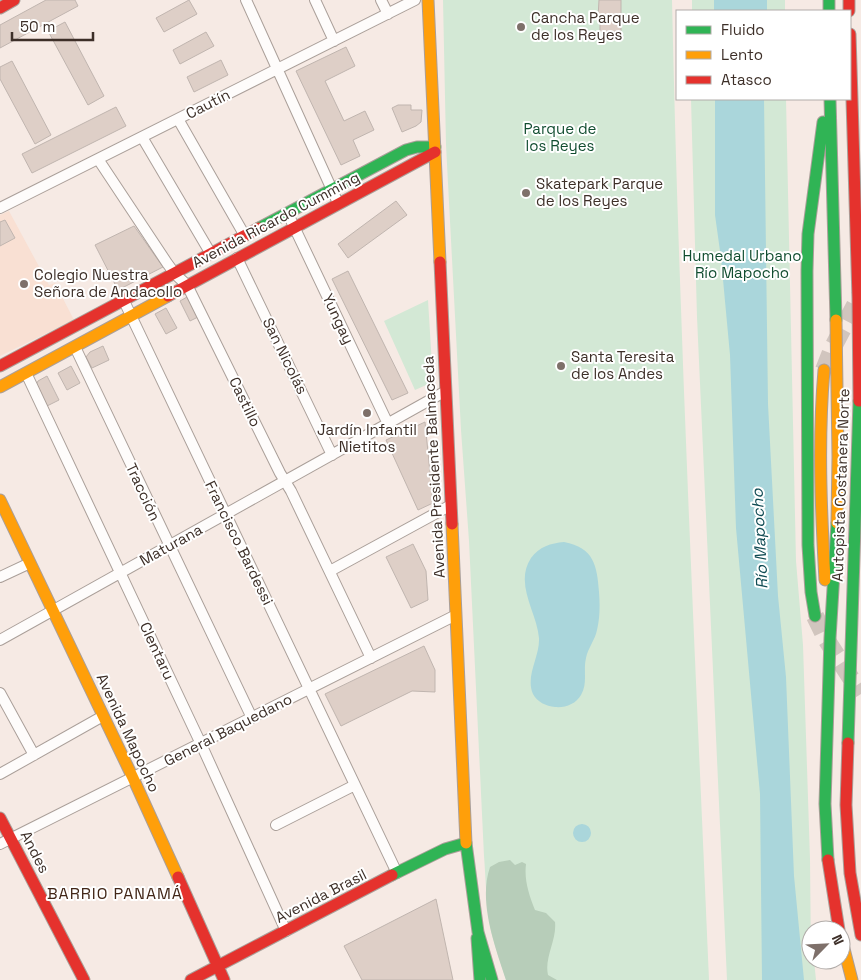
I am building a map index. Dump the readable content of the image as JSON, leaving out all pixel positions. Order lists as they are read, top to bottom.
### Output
{
  "streets": {
    "main road": [
      "Avenida Ricardo Cumming",
      "Avenida Presidente Balmaceda",
      "Autopista Costanera Norte",
      "Avenida Mapocho",
      "Andes",
      "Avenida Brasil"
    ],
    "street": [
      "Cautín",
      "Yungay",
      "San Nicolás",
      "Castillo",
      "Tracción",
      "Francisco Bardessi",
      "Maturana",
      "Clentaru",
      "General Baquedano"
    ]
  },
  "crossings": [
    ["Cautín", "Castillo"],
    ["Avenida Ricardo Cumming", "Yungay"],
    ["Avenida Ricardo Cumming", "San Nicolás"],
    ["Avenida Ricardo Cumming", "Castillo"],
    ["Avenida Ricardo Cumming", "Avenida Presidente Balmaceda"],
    ["Avenida Ricardo Cumming", "Tracción"],
    ["Avenida Ricardo Cumming", "Francisco Bardessi"],
    ["Avenida Ricardo Cumming", "Clentaru"],
    ["Yungay", "Maturana"],
    ["San Nicolás", "Maturana"],
    ["Castillo", "Maturana"],
    ["Castillo", "General Baquedano"],
    ["Avenida Presidente Balmaceda", "Maturana"],
    ["Avenida Presidente Balmaceda", "General Baquedano"],
    ["Avenida Presidente Balmaceda", "Avenida Brasil"],
    ["Tracción", "Maturana"],
    ["Tracción", "General Baquedano"],
    ["Francisco Bardessi", "Maturana"],
    ["Francisco Bardessi", "General Baquedano"],
    ["Francisco Bardessi", "Avenida Brasil"],
    ["Maturana", "Clentaru"],
    ["Maturana", "Avenida Mapocho"],
    ["Clentaru", "General Baquedano"],
    ["Clentaru", "Avenida Brasil"],
    ["General Baquedano", "Avenida Mapocho"],
    ["General Baquedano", "Andes"],
    ["Avenida Mapocho", "Avenida Brasil"]
  ],
  "districts": ["BARRIO PANAMÁ"],
  "water": ["Río Mapocho"],
  "parks": ["Parque de los Reyes", "Humedal Urbano Río Mapocho"],
  "places": [
    "Cancha Parque de los Reyes",
    "Skatepark Parque de los Reyes",
    "Colegio Nuestra Señora de Andacollo",
    "Santa Teresita de los Andes",
    "Jardín Infantil Nietitos"
  ],
  "legend": ["Fluido", "Lento", "Atasco"],
  "scale_bar": "50 m",
  "north": "top right"
}
